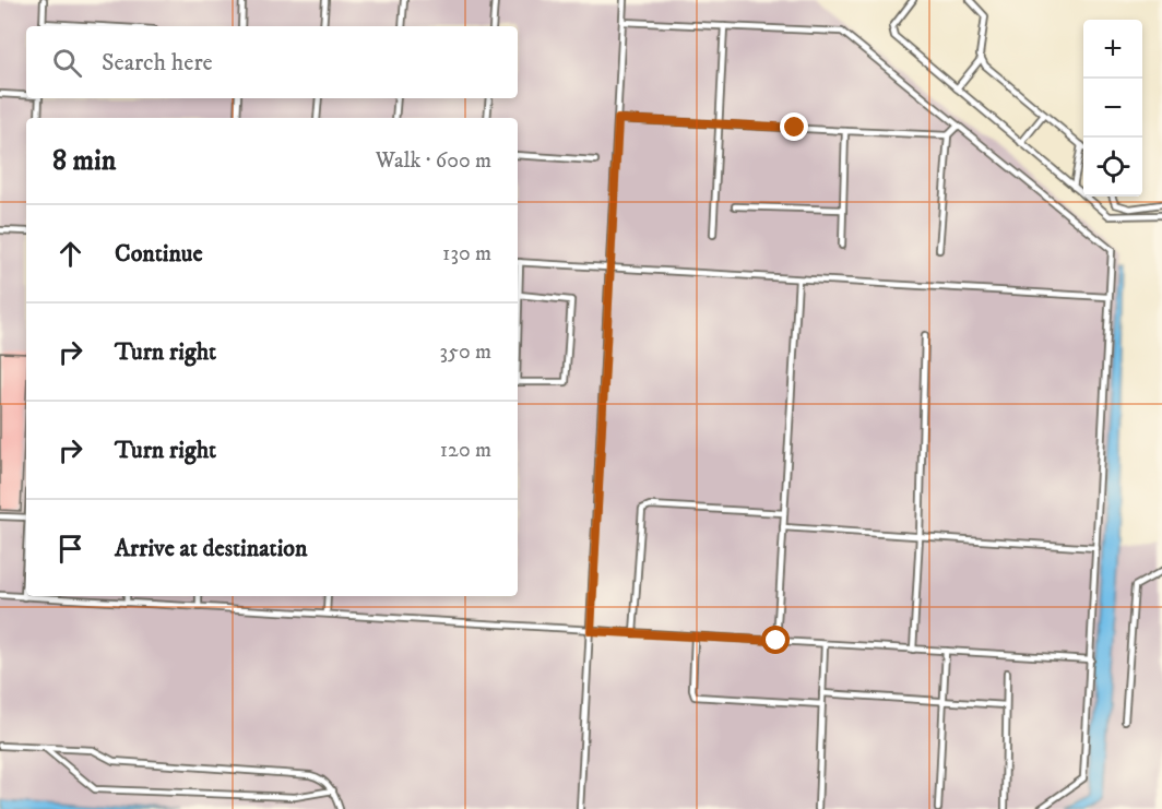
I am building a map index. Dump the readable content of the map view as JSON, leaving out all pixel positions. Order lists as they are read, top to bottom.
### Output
{
  "page": {
    "map_buttons": ["+", "−"],
    "search": "Search here",
    "heading": ["8 min", "Walk · 600 m"],
    "list": [
      ["Continue", "130 m"],
      ["Turn right", "350 m"],
      ["Turn right", "120 m"],
      "Arrive at destination"
    ]
  }
}
